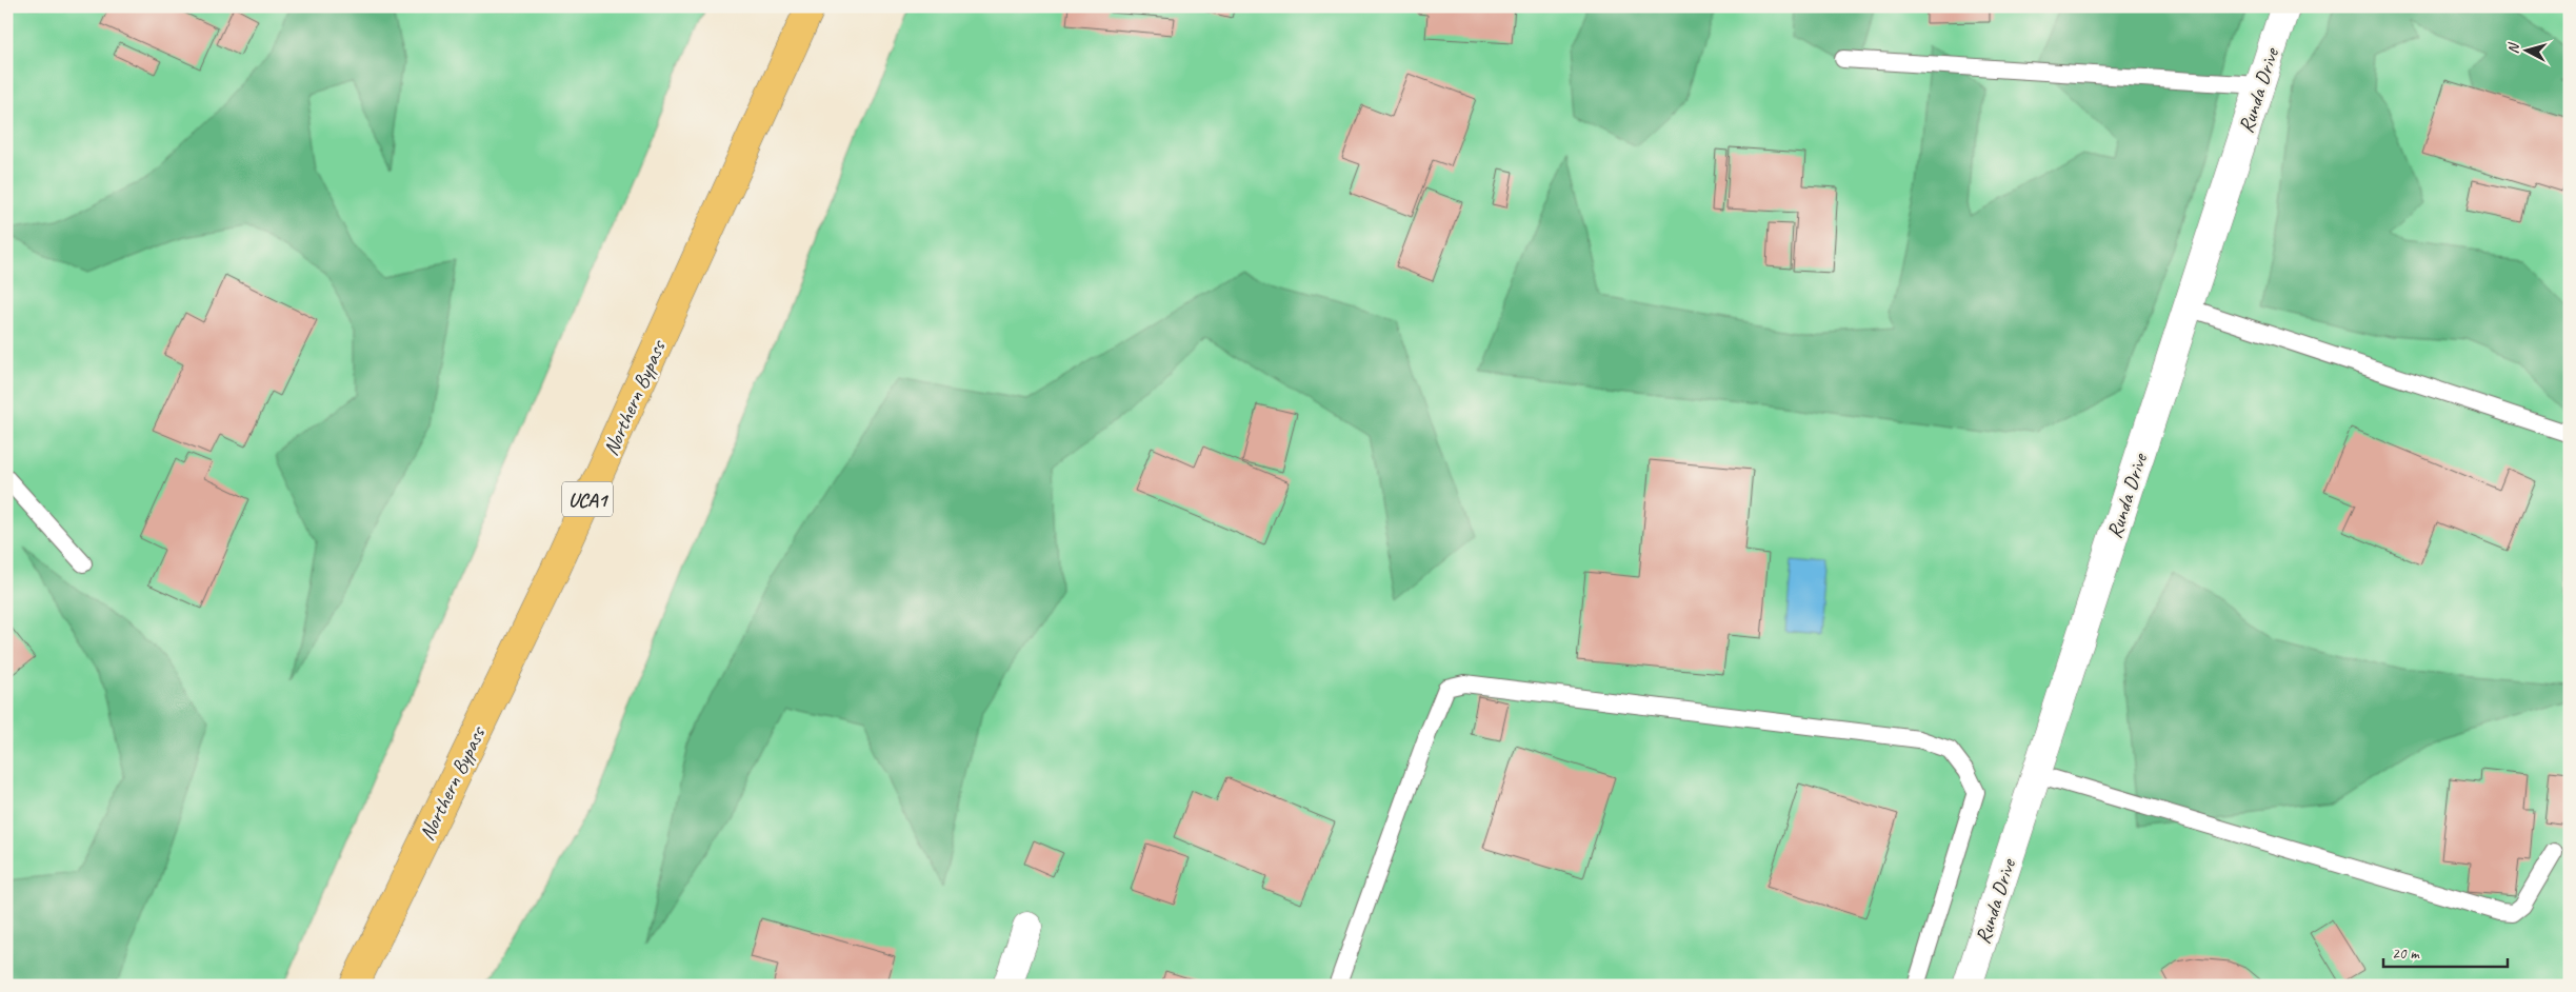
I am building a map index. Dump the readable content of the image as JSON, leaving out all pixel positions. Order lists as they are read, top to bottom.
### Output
{
  "streets": {
    "main road": ["Northern Bypass", "UCA1"],
    "street": ["Runda Drive"]
  },
  "scale_bar": "20 m",
  "north": "left"
}
